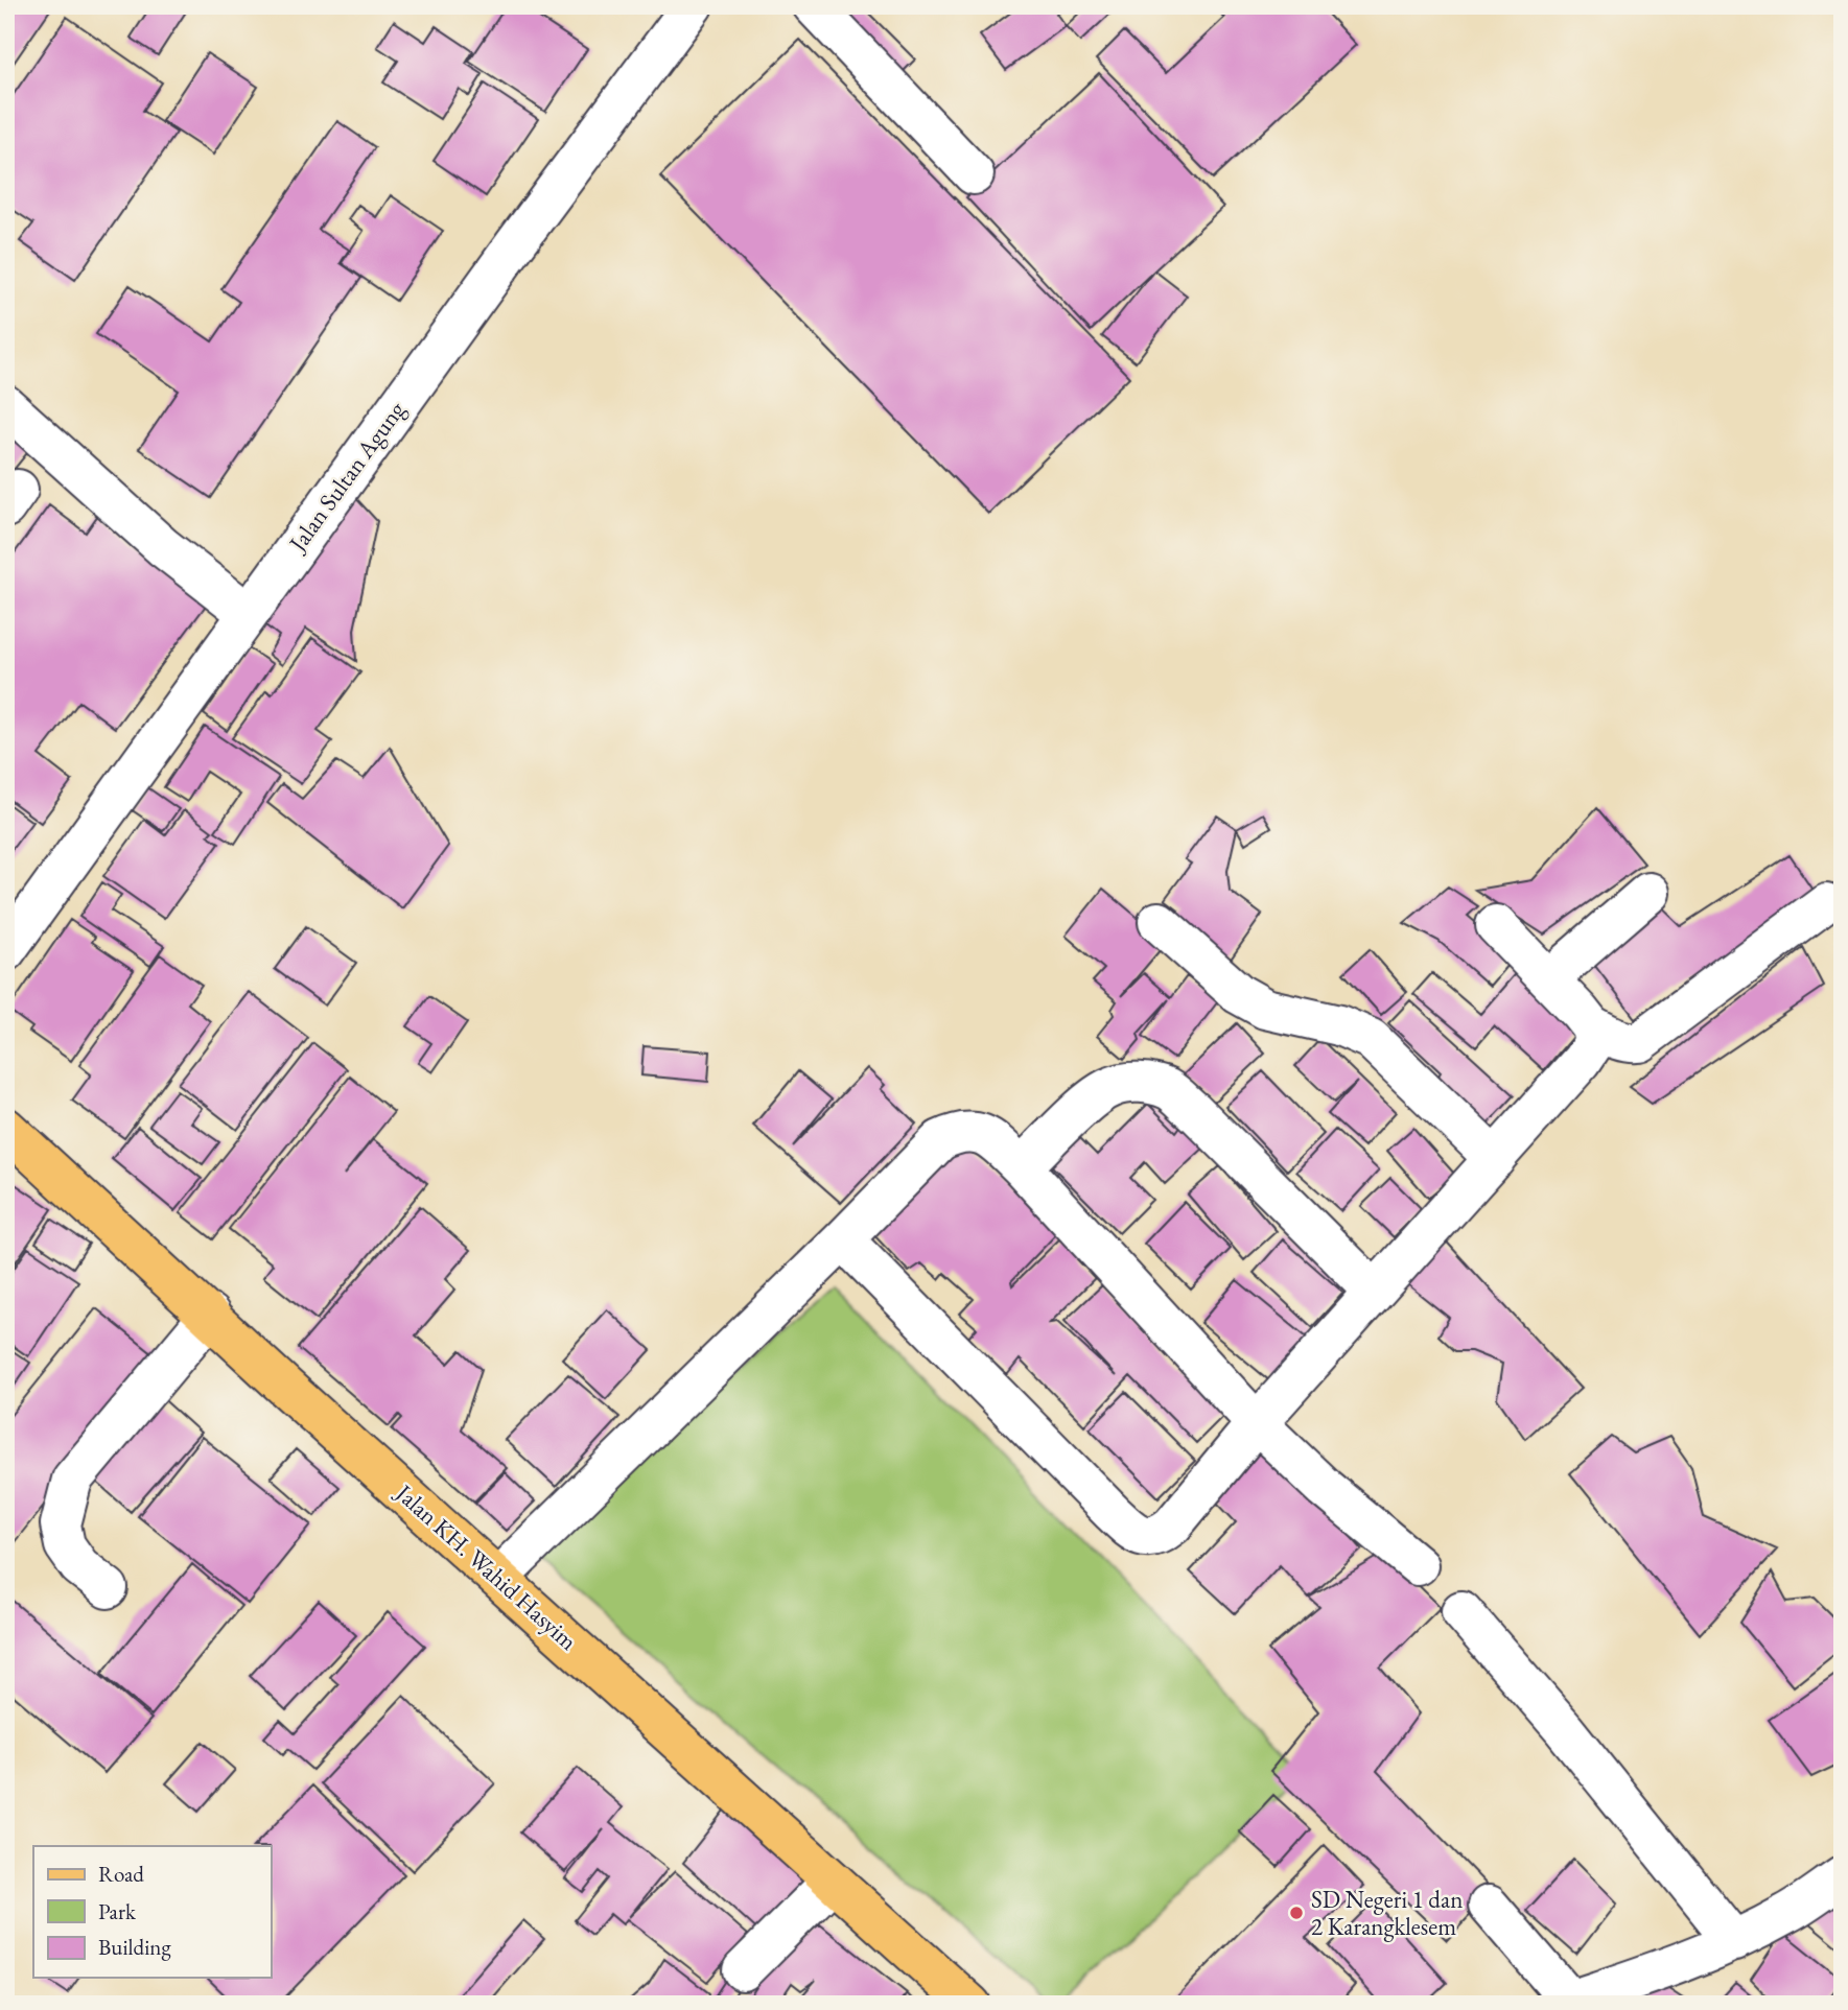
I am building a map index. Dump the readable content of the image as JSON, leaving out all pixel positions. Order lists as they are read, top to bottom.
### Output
{
  "streets": {
    "main road": ["Jalan KH. Wahid Hasyim"],
    "street": ["Jalan Sultan Agung"]
  },
  "places": ["SD Negeri 1 dan 2 Karangklesem"],
  "legend": ["Road", "Park", "Building"]
}
